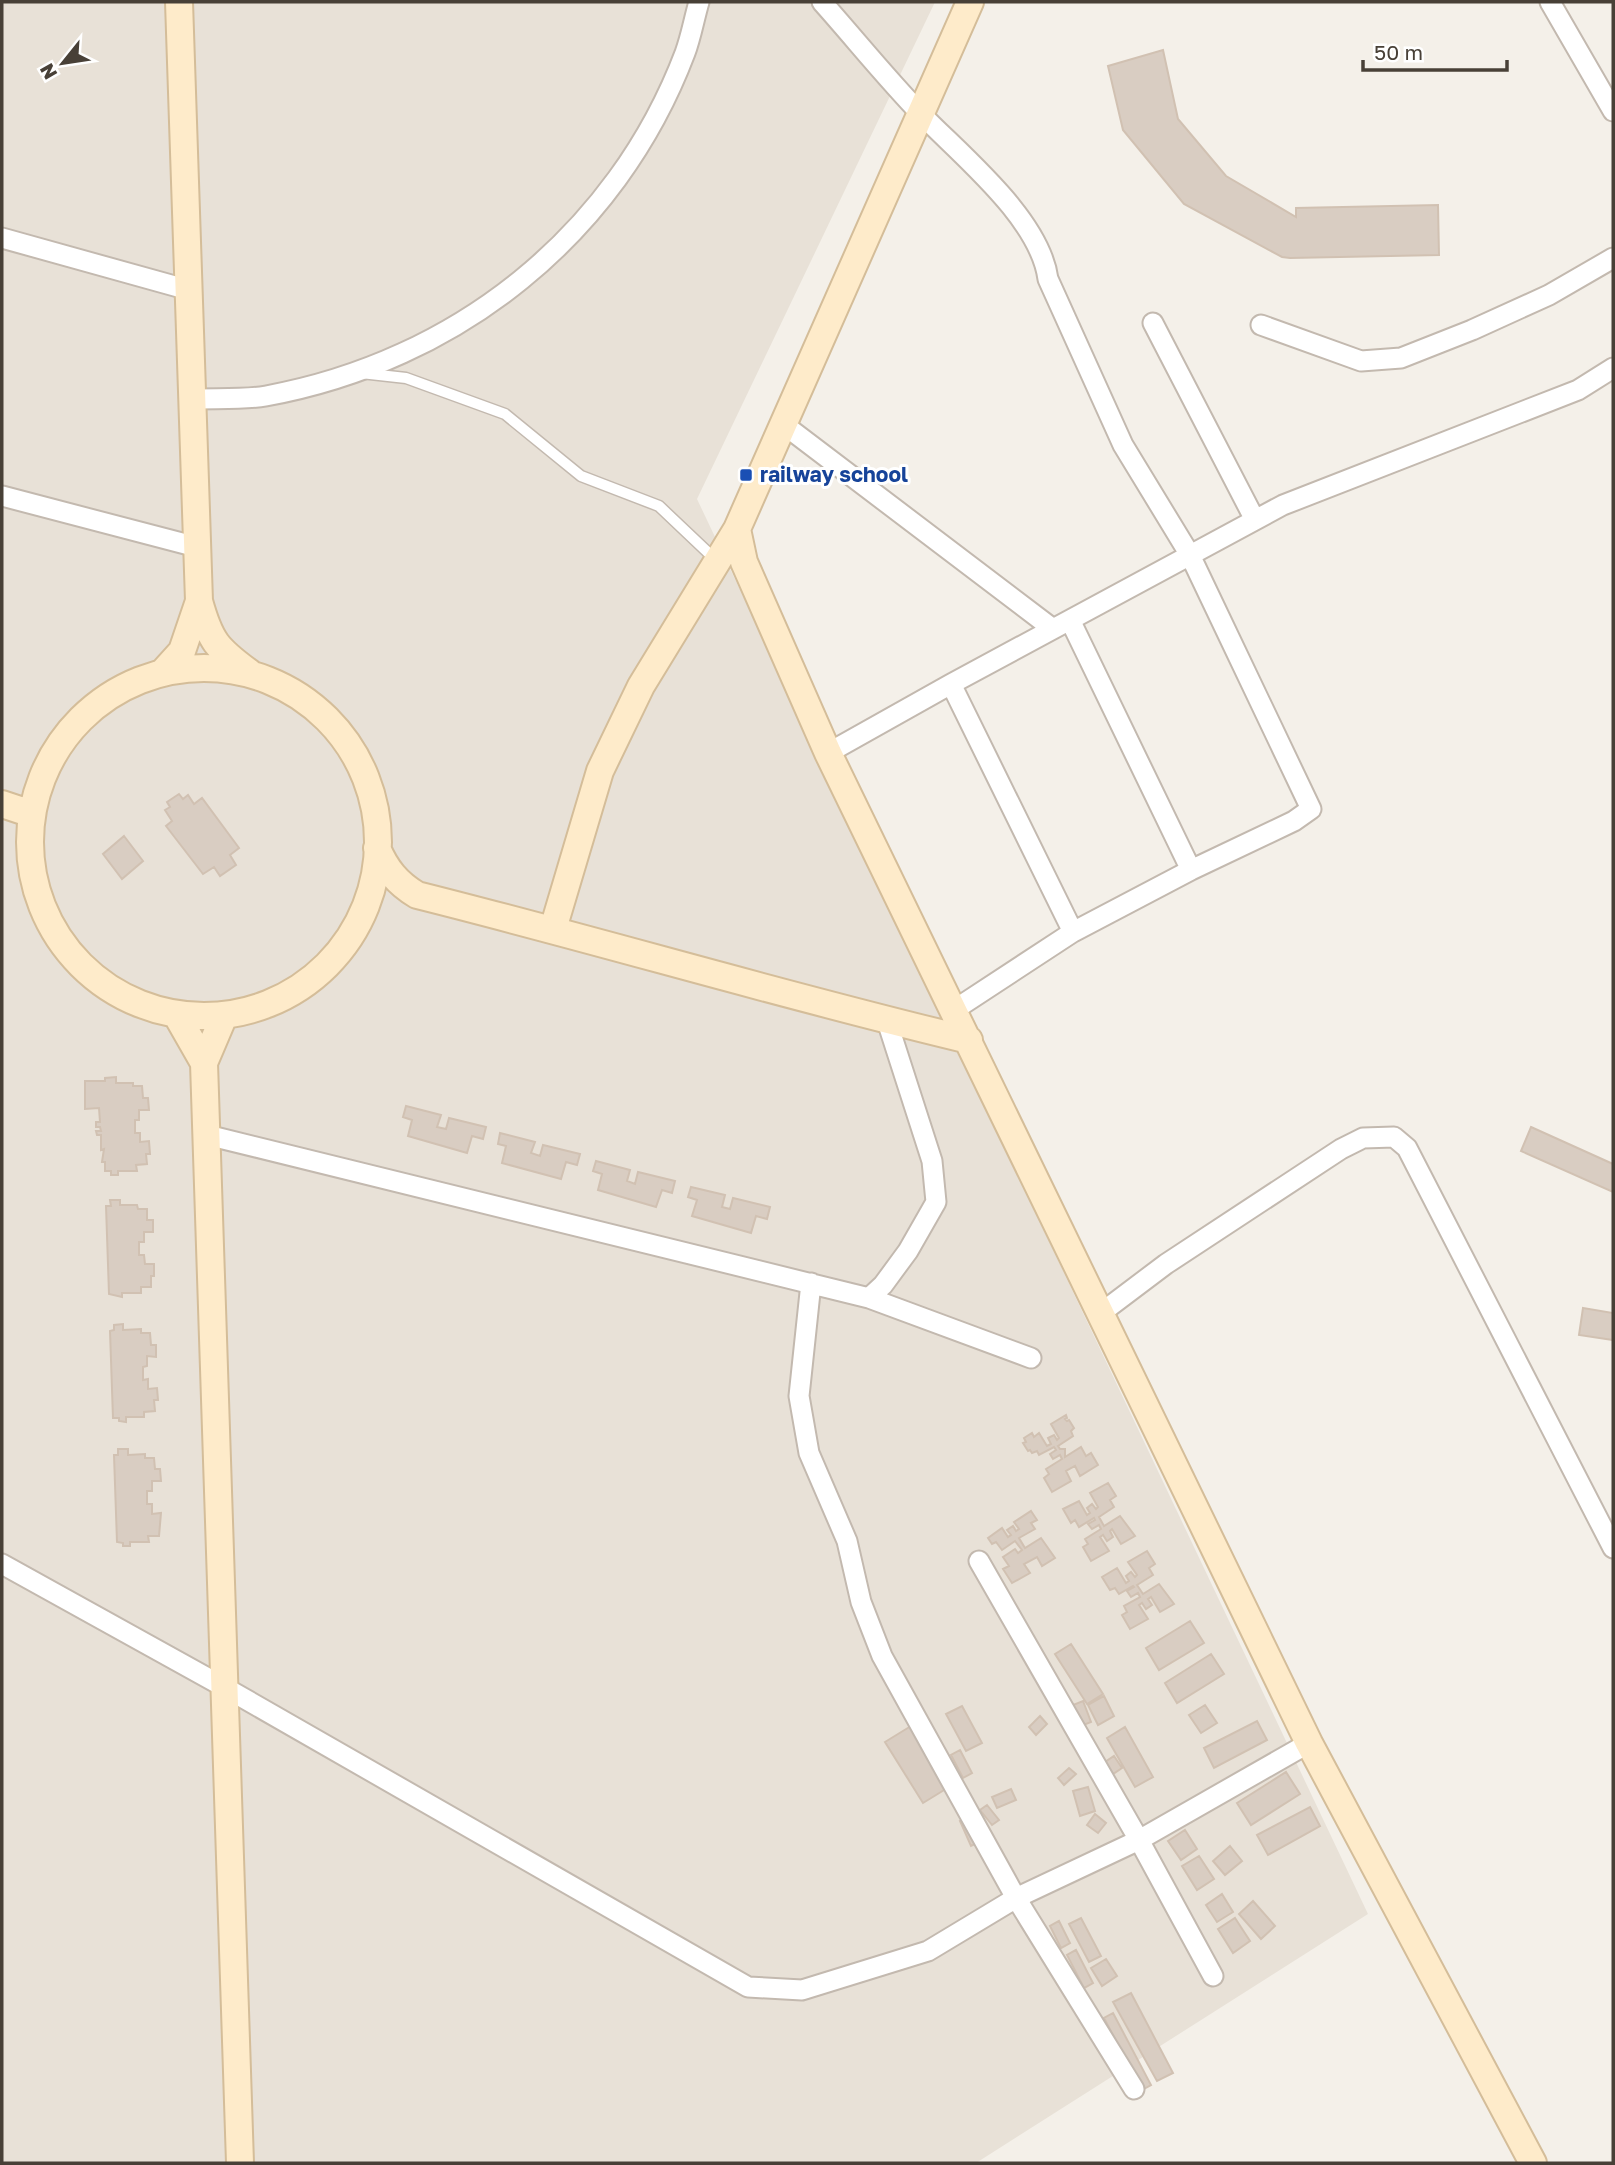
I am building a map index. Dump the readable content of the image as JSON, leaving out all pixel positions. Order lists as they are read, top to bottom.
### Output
{
  "places": {
    "transit": ["railway school"]
  },
  "scale_bar": "50 m",
  "north": "bottom left"
}
